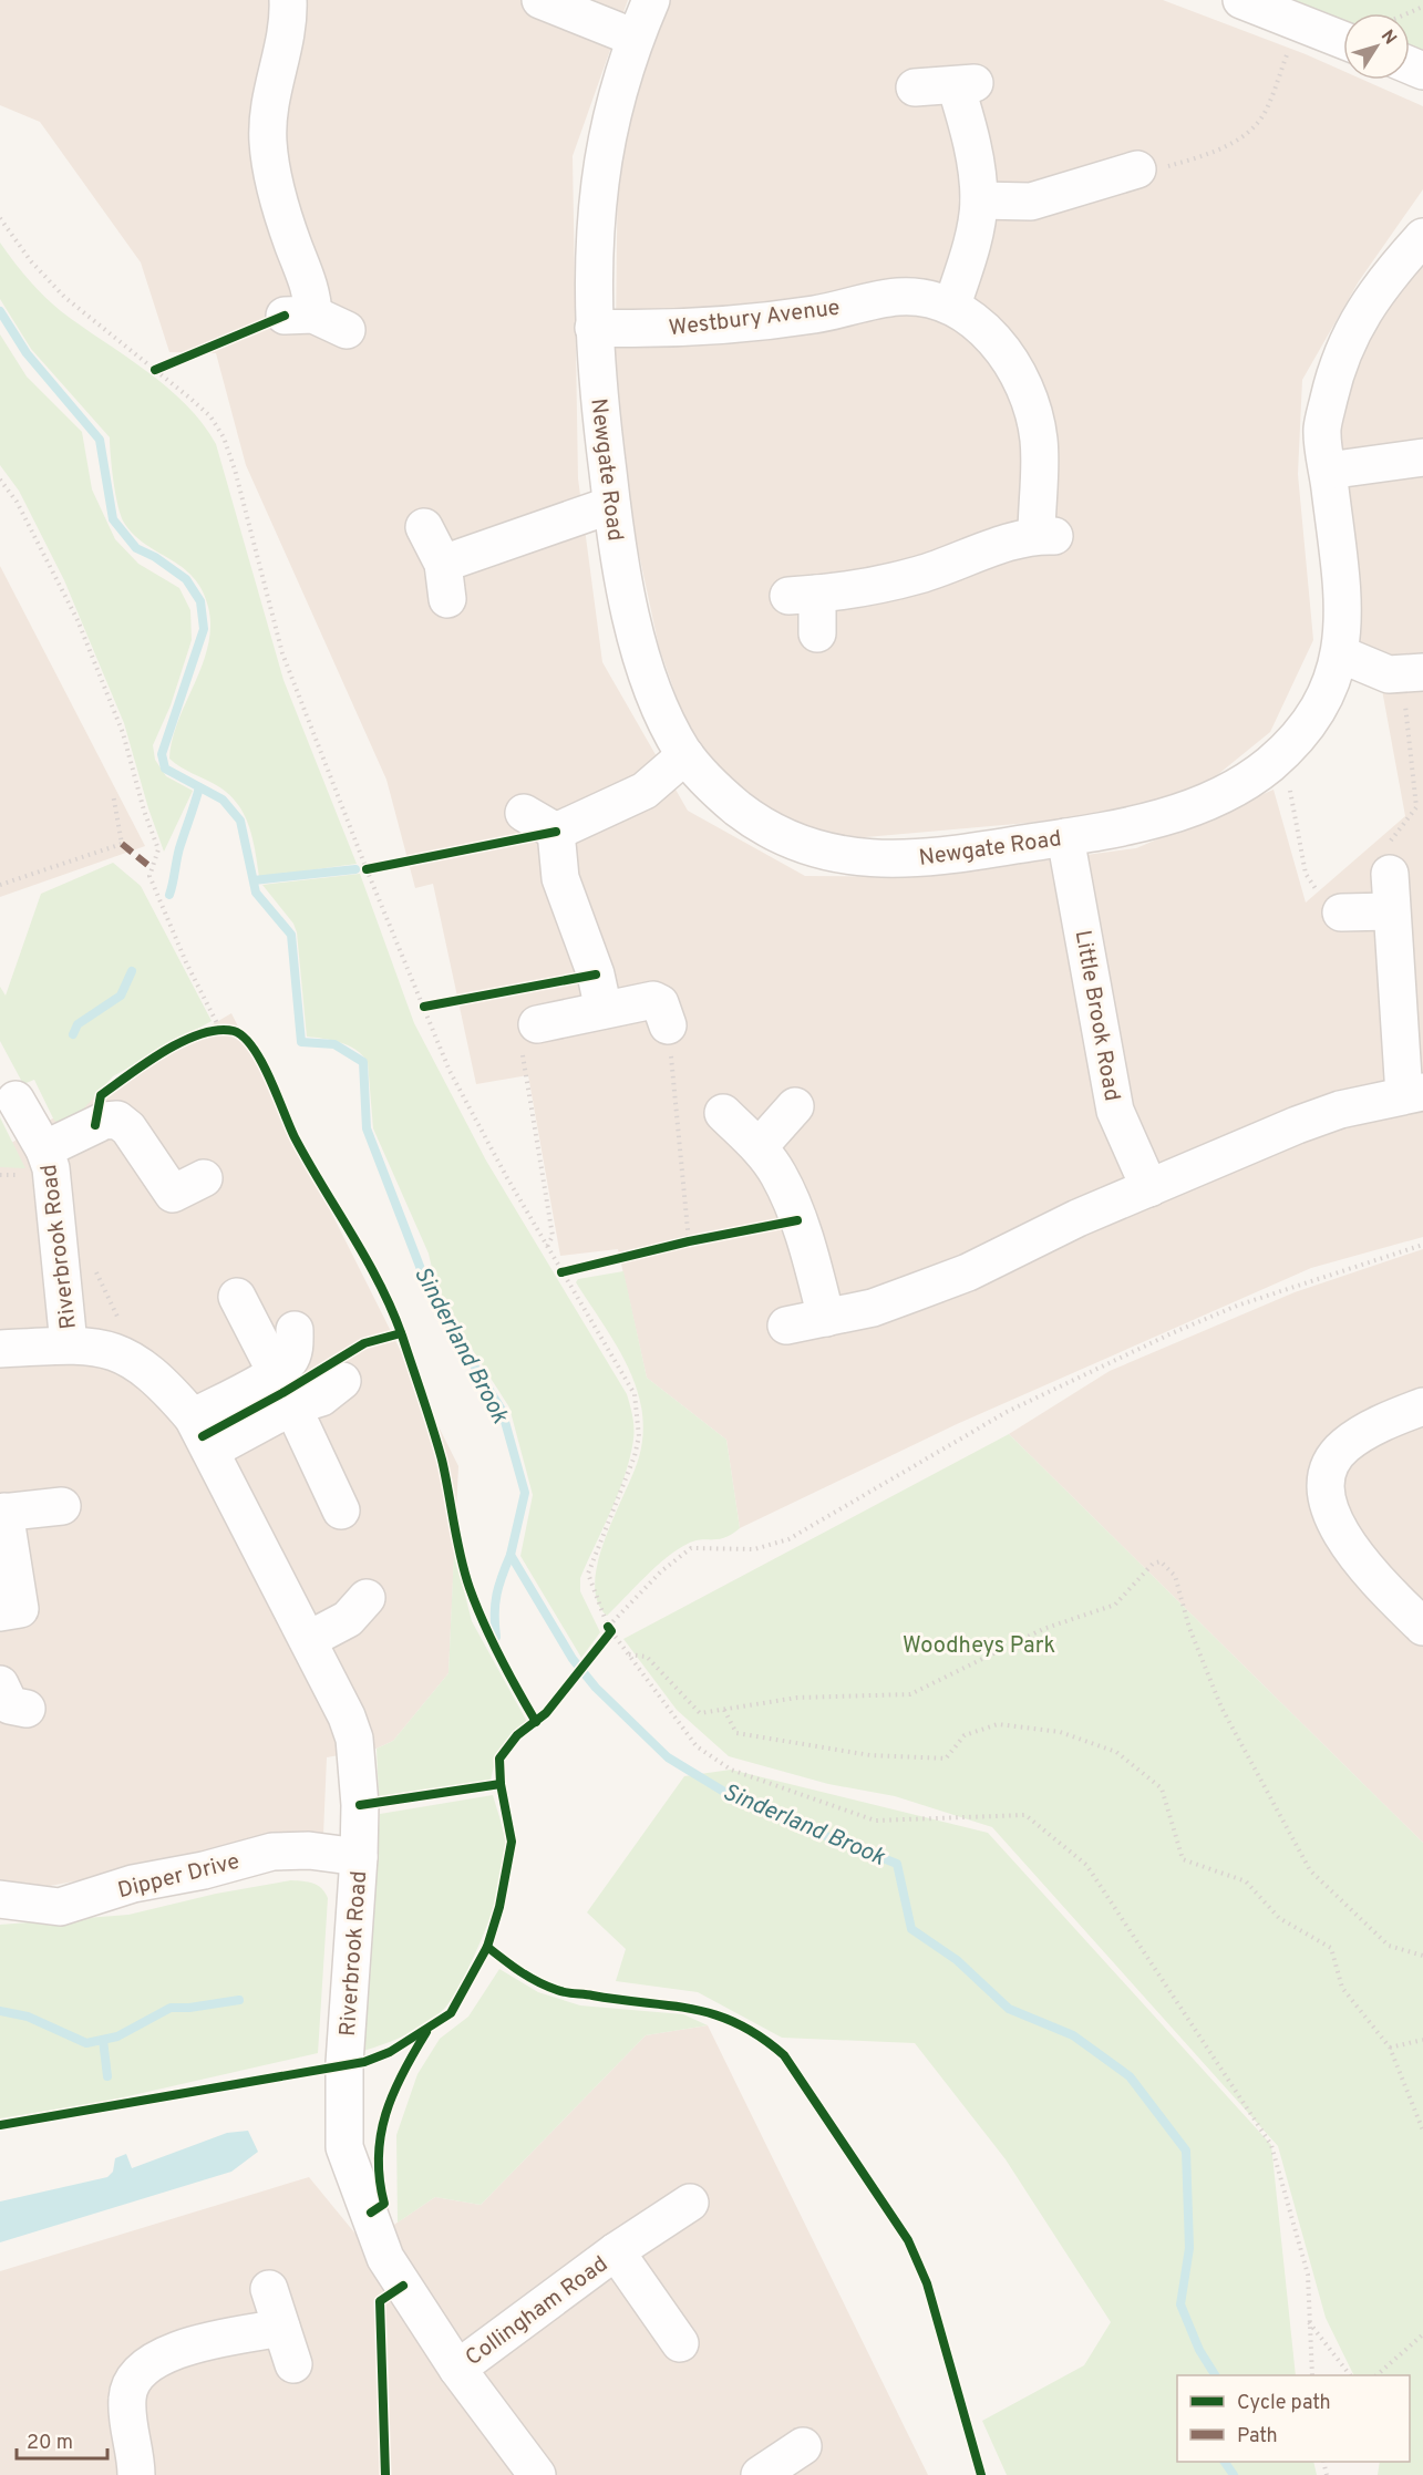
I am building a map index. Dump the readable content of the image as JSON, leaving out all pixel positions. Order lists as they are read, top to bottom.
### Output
{
  "streets": {
    "street": [
      "Westbury Avenue",
      "Newgate Road",
      "Little Brook Road",
      "Riverbrook Road",
      "Dipper Drive",
      "Collingham Road"
    ]
  },
  "crossings": [
    ["Westbury Avenue", "Newgate Road"],
    ["Newgate Road", "Little Brook Road"],
    ["Riverbrook Road", "Dipper Drive"],
    ["Riverbrook Road", "Collingham Road"]
  ],
  "water": ["Sinderland Brook"],
  "parks": ["Woodheys Park"],
  "legend": ["Cycle path", "Path"],
  "scale_bar": "20 m",
  "north": "top right"
}
